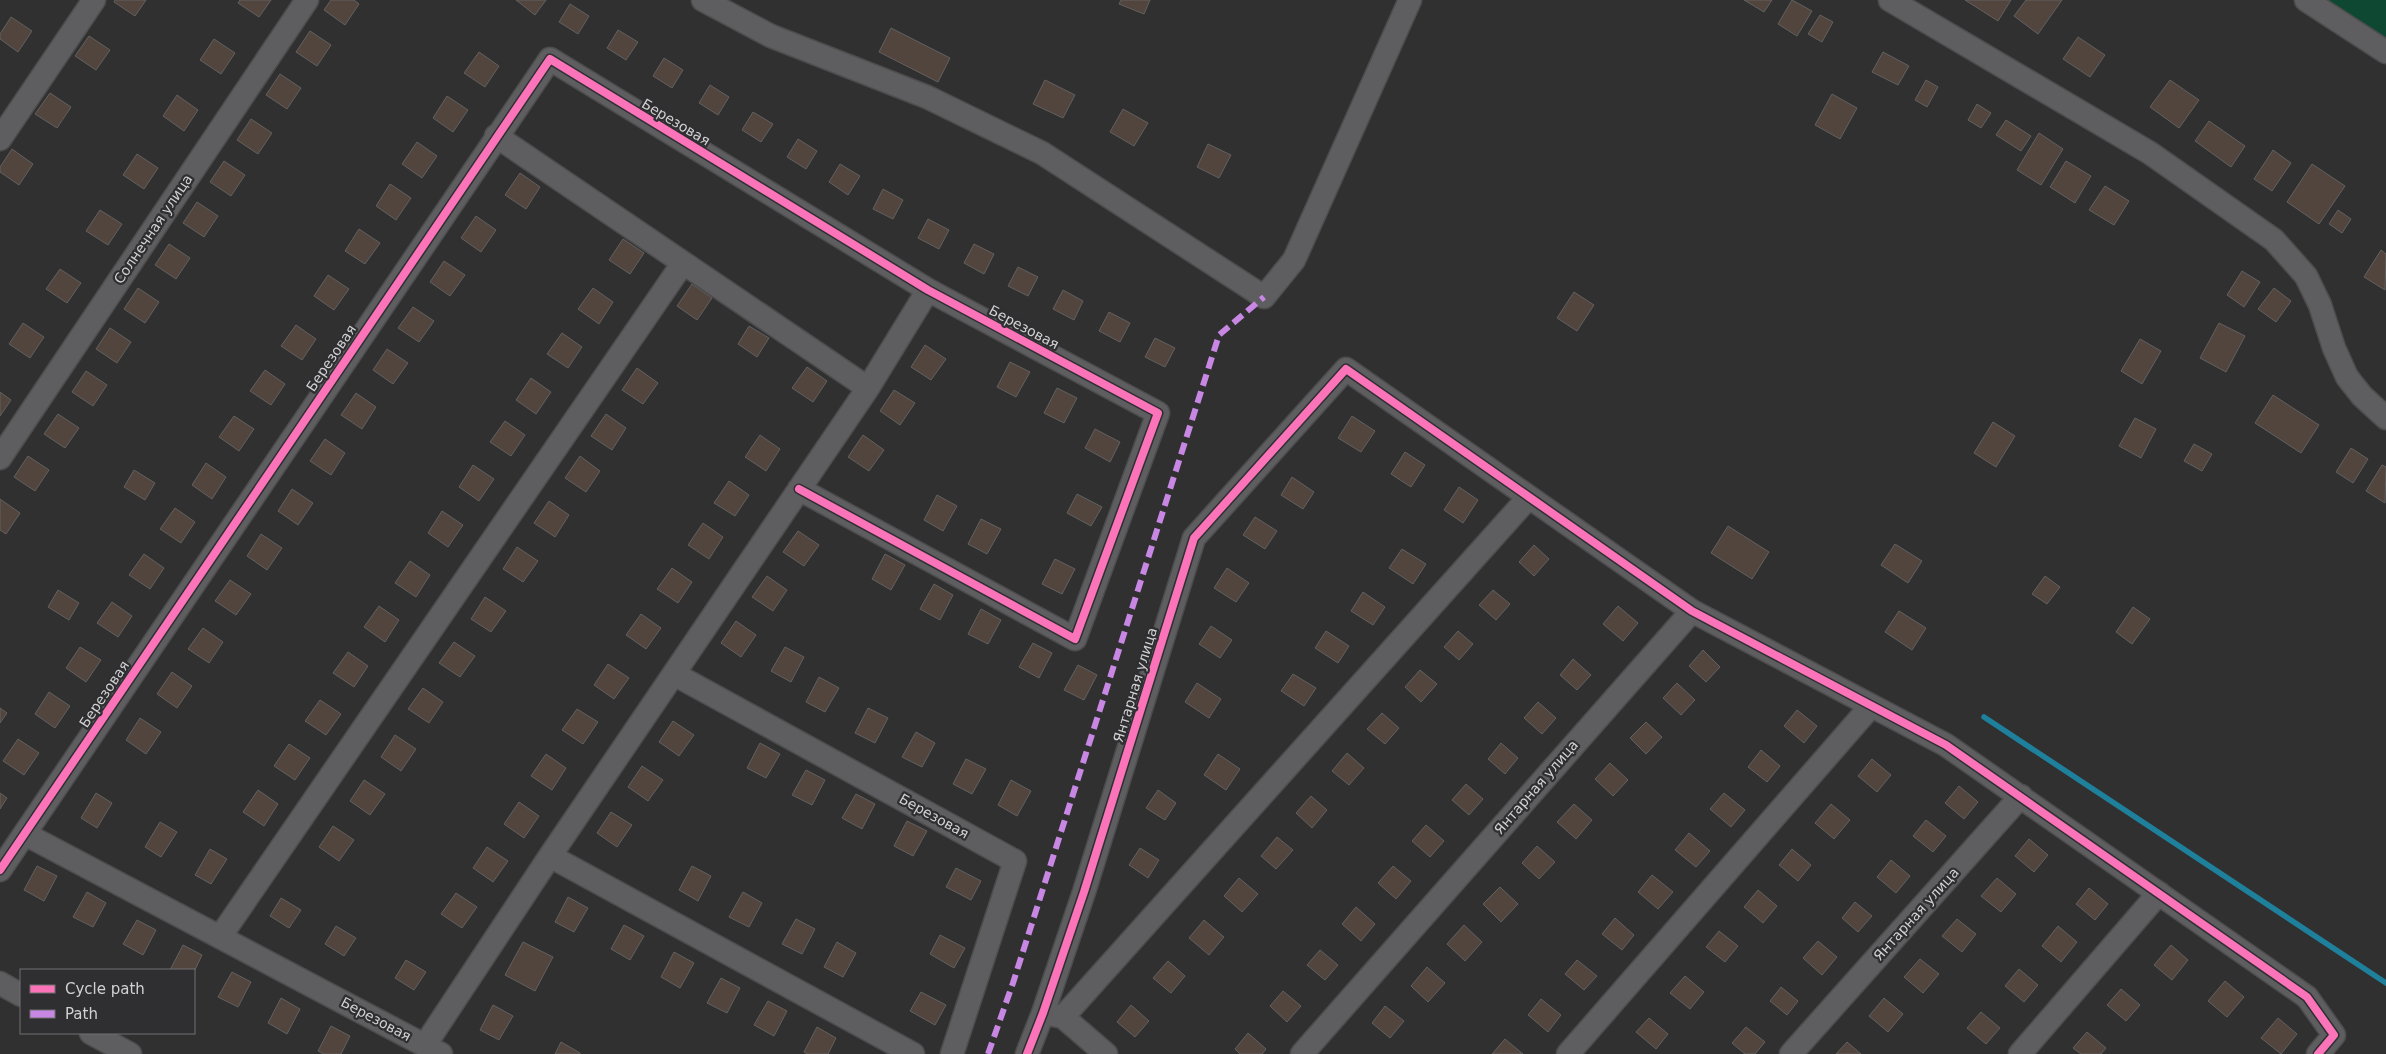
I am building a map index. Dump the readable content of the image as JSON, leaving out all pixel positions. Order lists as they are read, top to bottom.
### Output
{
  "streets": {
    "street": ["Березовая", "Солнечная улица", "Янтарная улица"]
  },
  "legend": ["Cycle path", "Path"]
}
